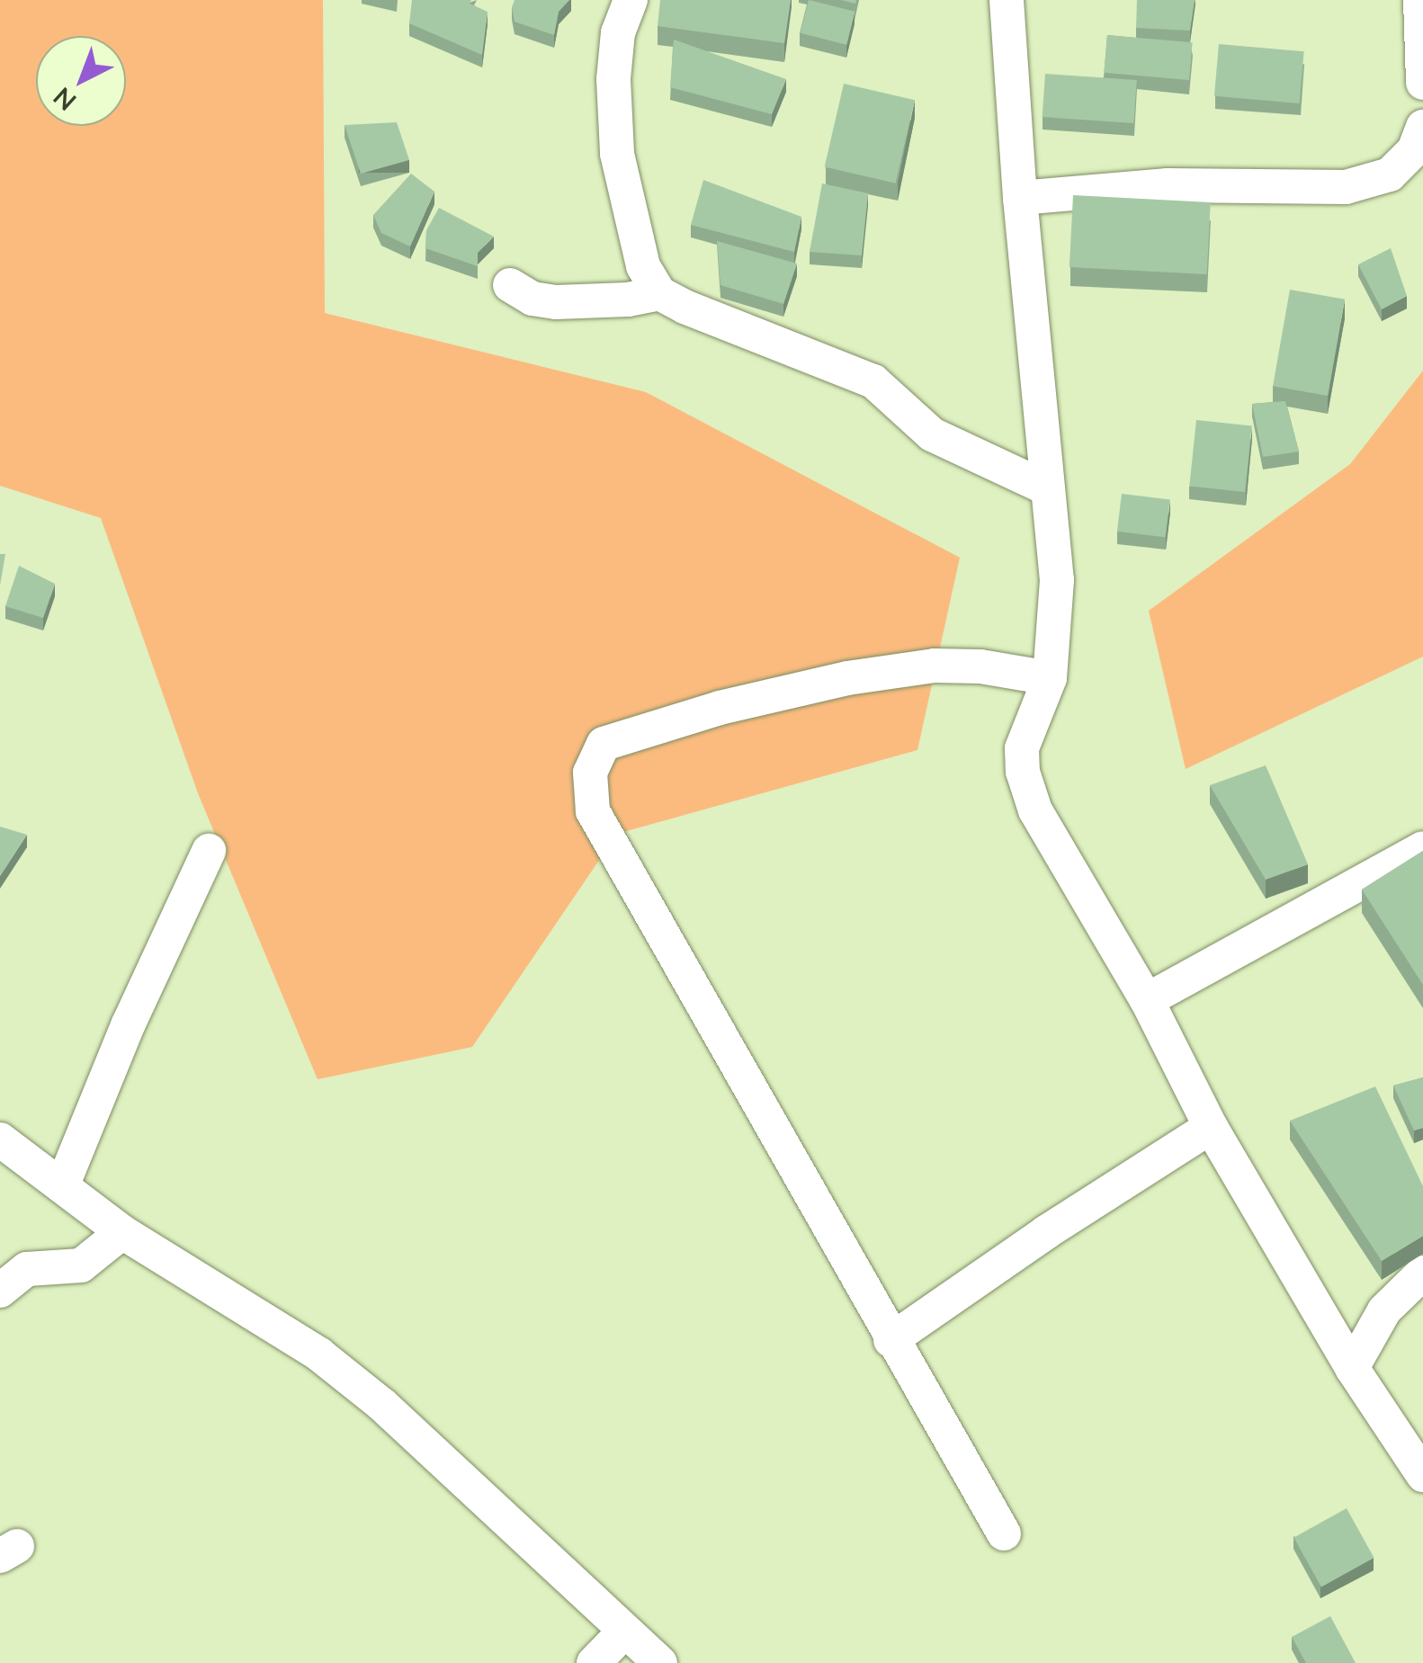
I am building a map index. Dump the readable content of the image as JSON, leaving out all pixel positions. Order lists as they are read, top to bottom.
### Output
{
  "north": "bottom left"
}
